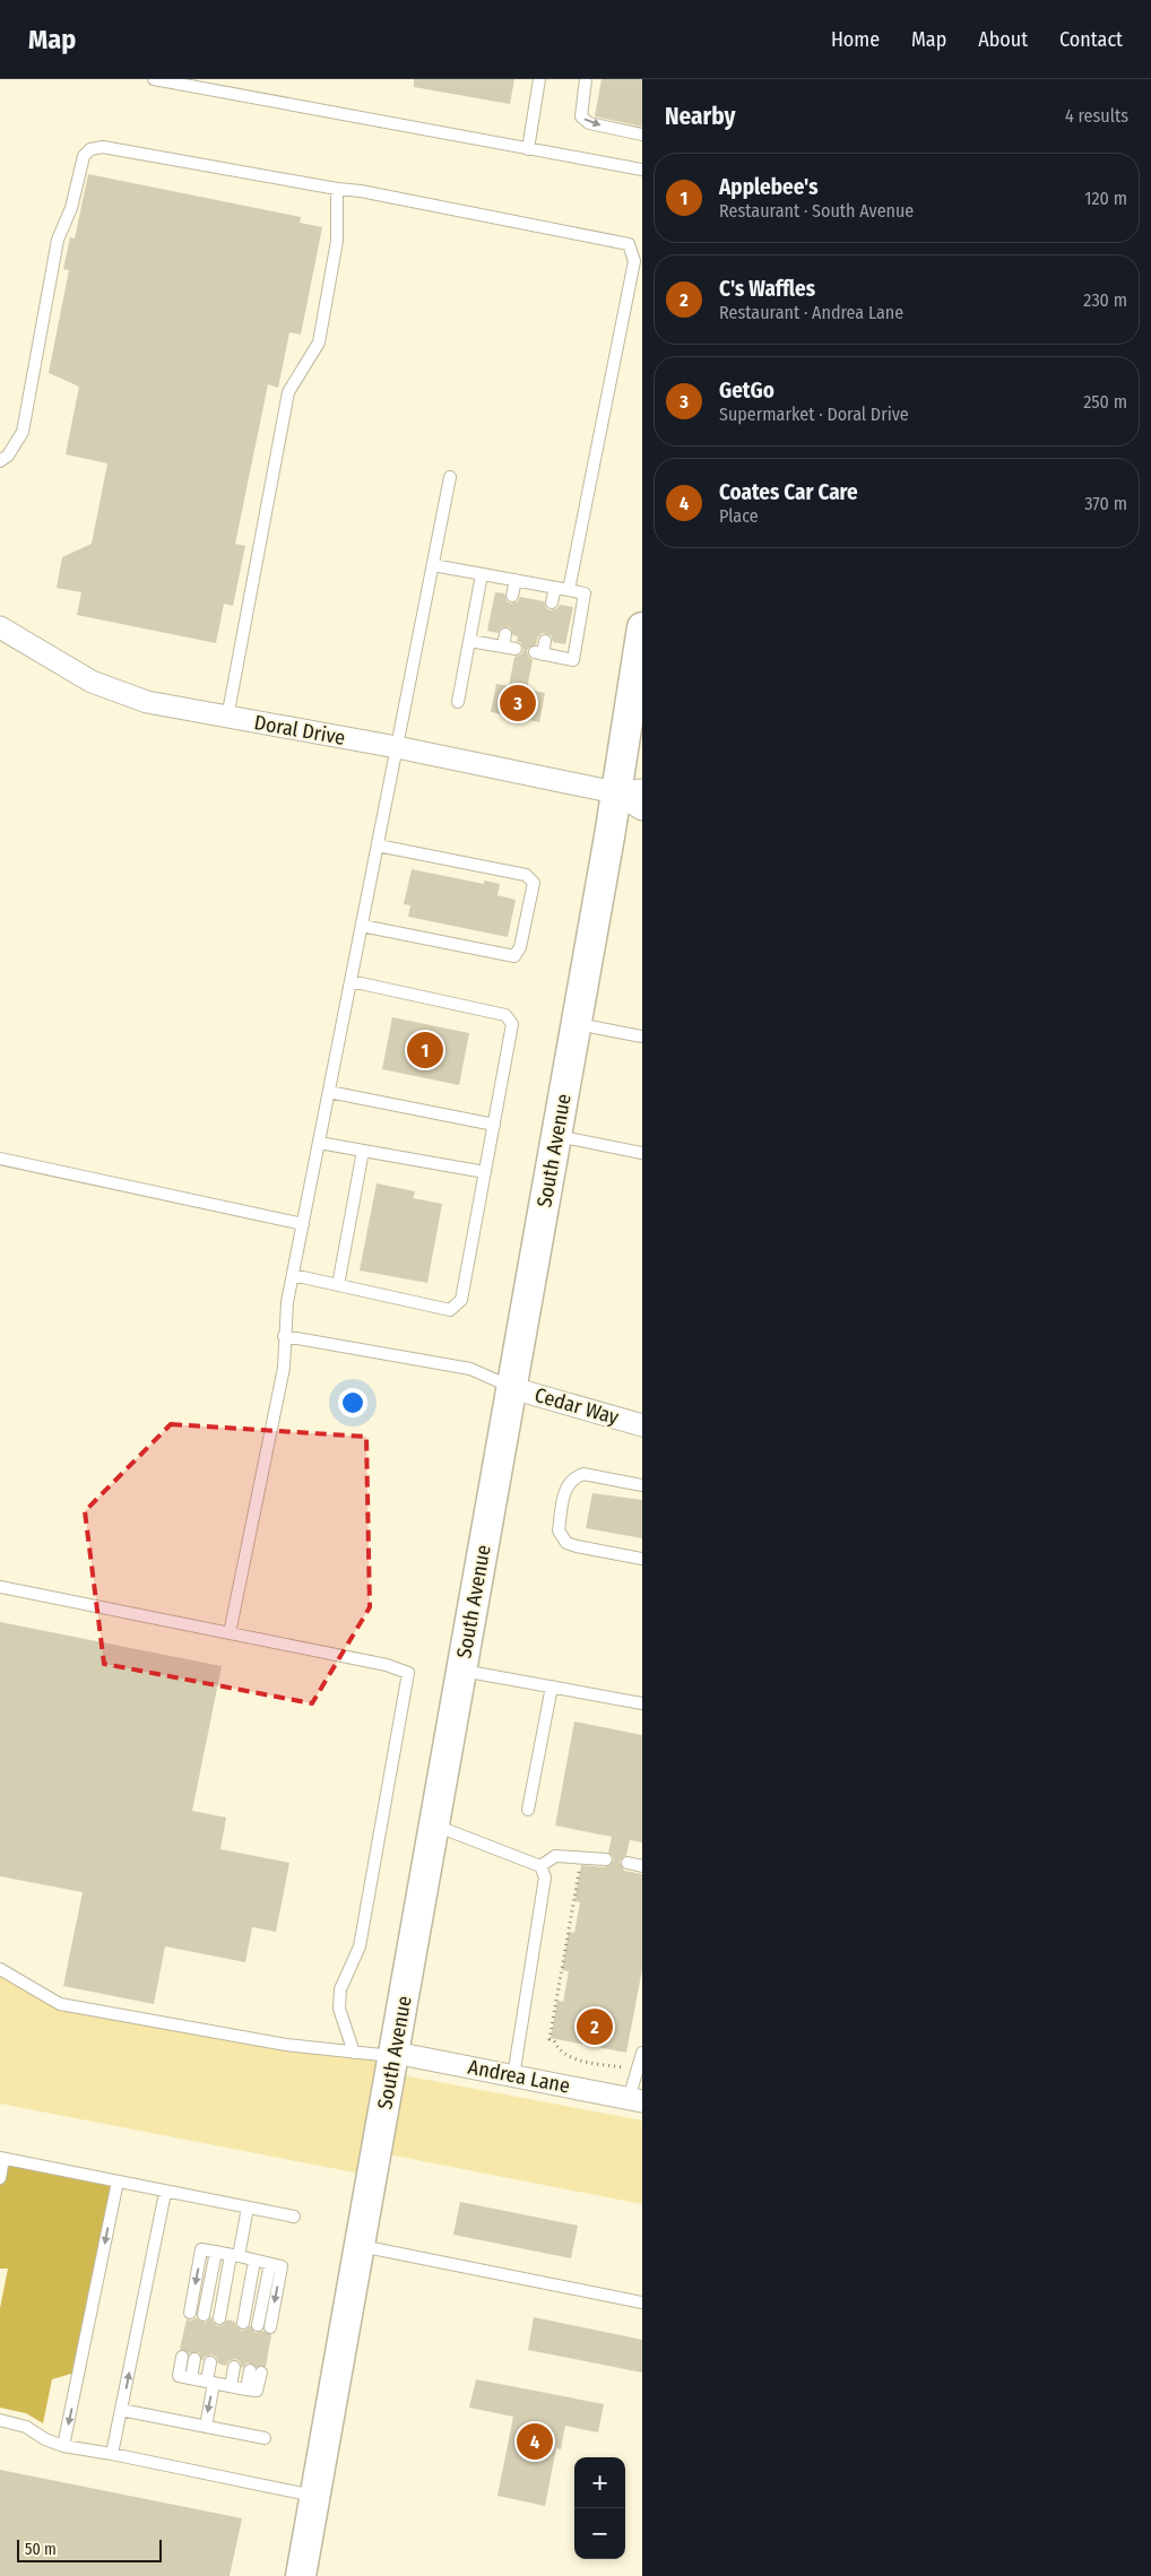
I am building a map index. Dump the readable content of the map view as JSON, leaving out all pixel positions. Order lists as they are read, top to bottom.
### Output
{
  "streets": {
    "main road": ["South Avenue"],
    "street": ["Doral Drive", "Cedar Way", "Andrea Lane"]
  },
  "crossings": [
    ["Doral Drive", "South Avenue"],
    ["South Avenue", "Cedar Way"],
    ["South Avenue", "Andrea Lane"]
  ],
  "scale_bar": "50 m",
  "page": {
    "header": "Map",
    "nav": [
      "Home",
      "Map",
      "About",
      "Contact"
    ],
    "heading": ["Nearby", "4 results"],
    "list": [
      {
        "mark": "1",
        "name": "Applebee's",
        "note": "Restaurant · South Avenue",
        "value": "120 m"
      },
      {
        "mark": "2",
        "name": "C's Waffles",
        "note": "Restaurant · Andrea Lane",
        "value": "230 m"
      },
      {
        "mark": "3",
        "name": "GetGo",
        "note": "Supermarket · Doral Drive",
        "value": "250 m"
      },
      {
        "mark": "4",
        "name": "Coates Car Care",
        "note": "Place",
        "value": "370 m"
      }
    ],
    "pins": [
      "3",
      "1",
      "2",
      "4"
    ],
    "map_buttons": ["+", "−"],
    "scale": "50 m"
  }
}
